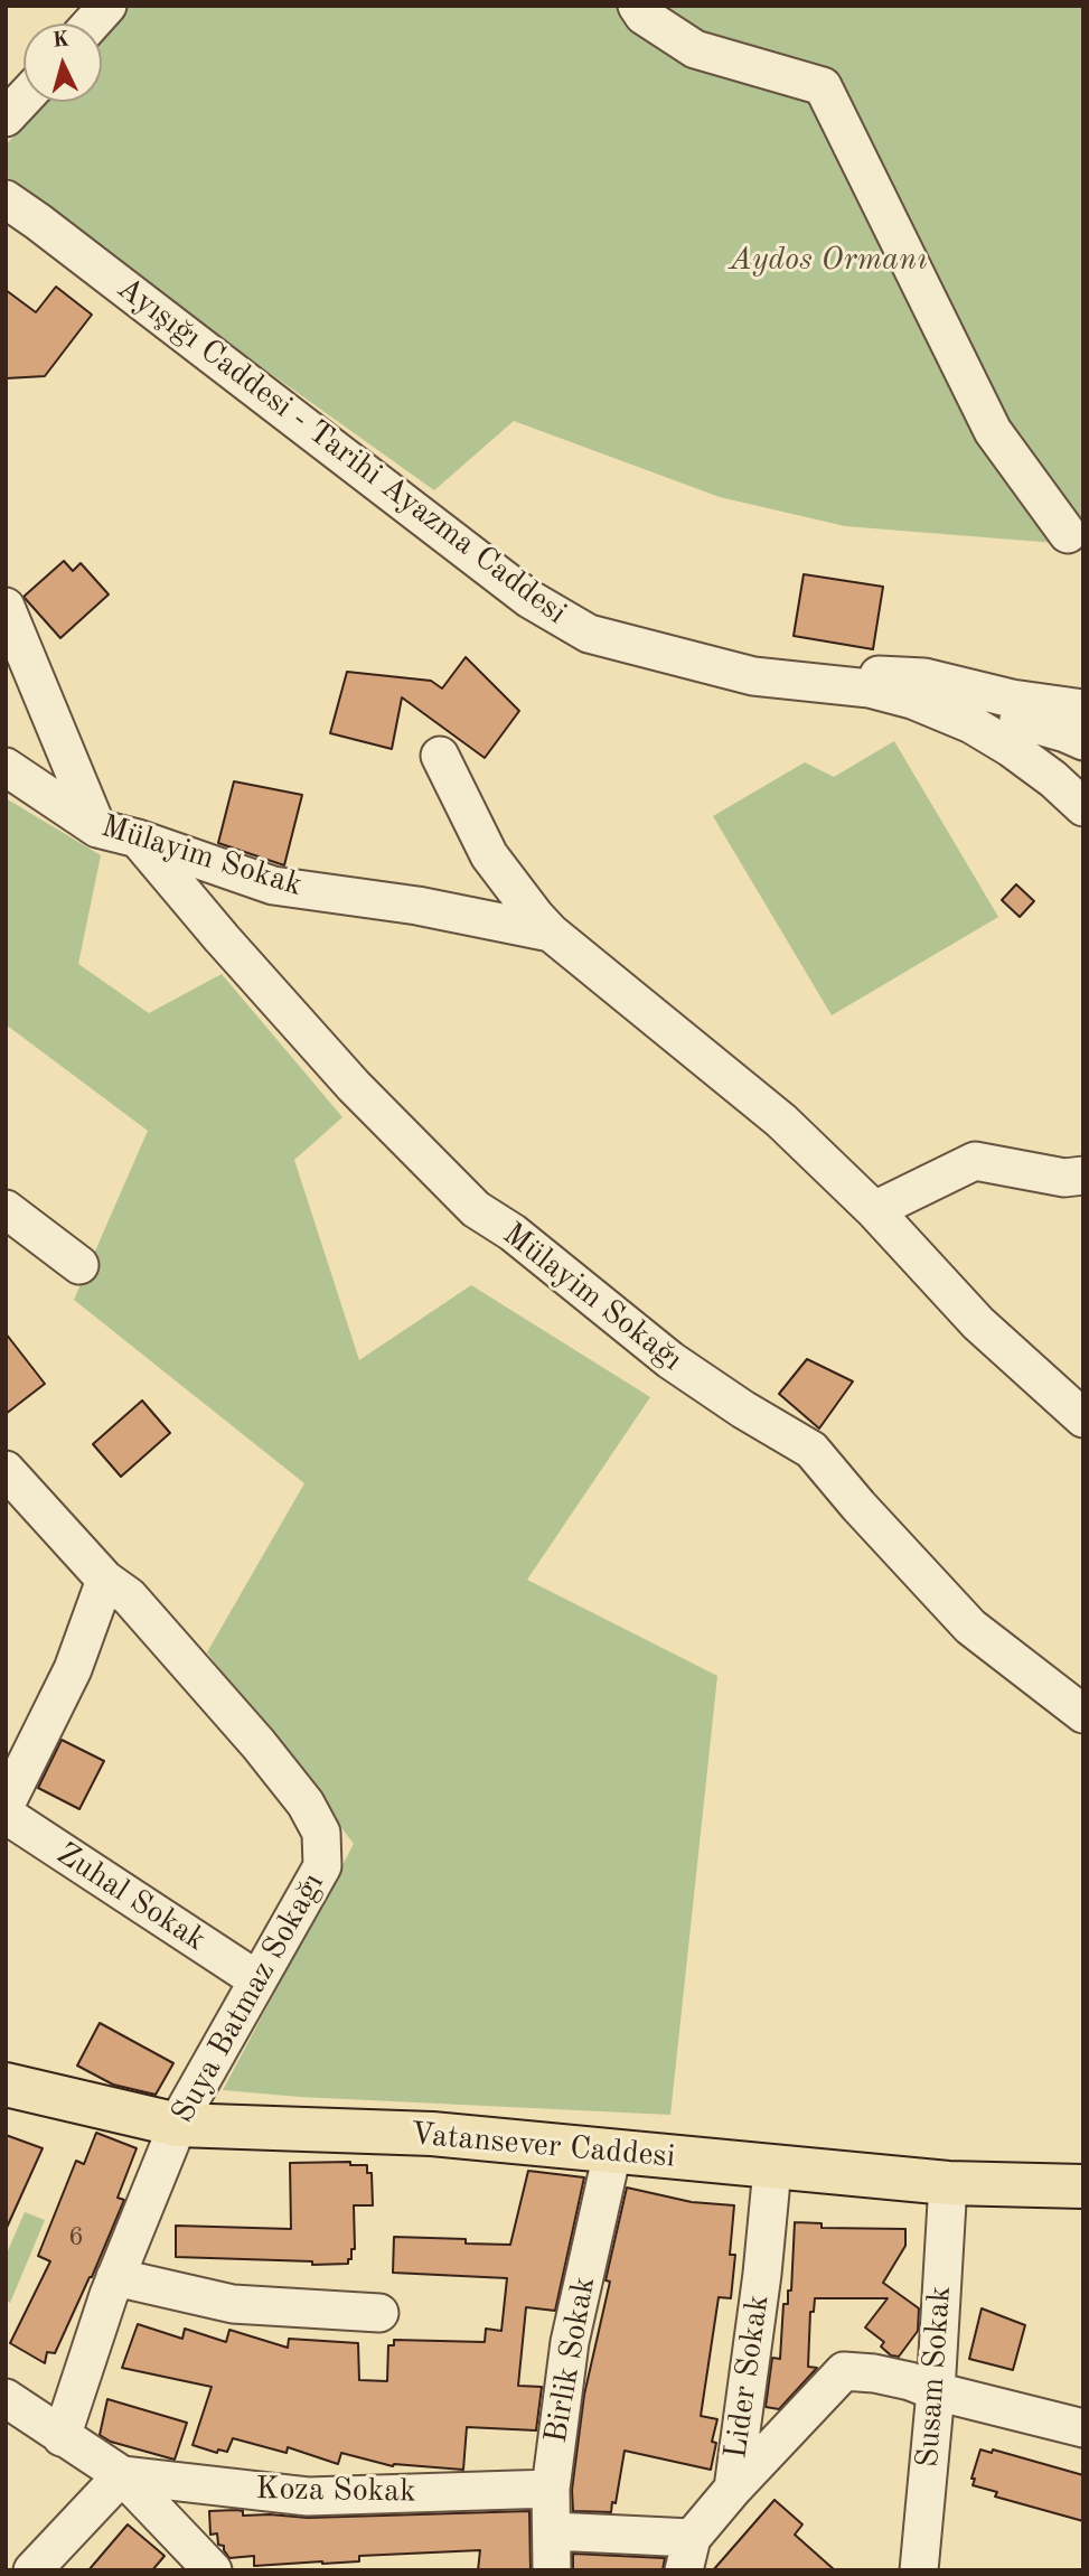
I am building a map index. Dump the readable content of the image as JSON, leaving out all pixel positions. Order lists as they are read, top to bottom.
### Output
{
  "streets": {
    "main road": ["Vatansever Caddesi"],
    "street": [
      "Ayışığı Caddesi - Tarihi Ayazma Caddesi",
      "Mülayim Sokak",
      "Mülayim Sokağı",
      "Zuhal Sokak",
      "Suya Batmaz Sokağı",
      "Birlik Sokak",
      "Lider Sokak",
      "Susam Sokak",
      "Koza Sokak"
    ]
  },
  "crossings": [
    ["Mülayim Sokak", "Mülayim Sokağı"],
    ["Zuhal Sokak", "Suya Batmaz Sokağı"],
    ["Suya Batmaz Sokağı", "Vatansever Caddesi"],
    ["Vatansever Caddesi", "Birlik Sokak"],
    ["Vatansever Caddesi", "Lider Sokak"],
    ["Vatansever Caddesi", "Susam Sokak"],
    ["Birlik Sokak", "Koza Sokak"]
  ],
  "parks": ["Aydos Ormanı"],
  "house_numbers": ["6"],
  "north": "top"
}
